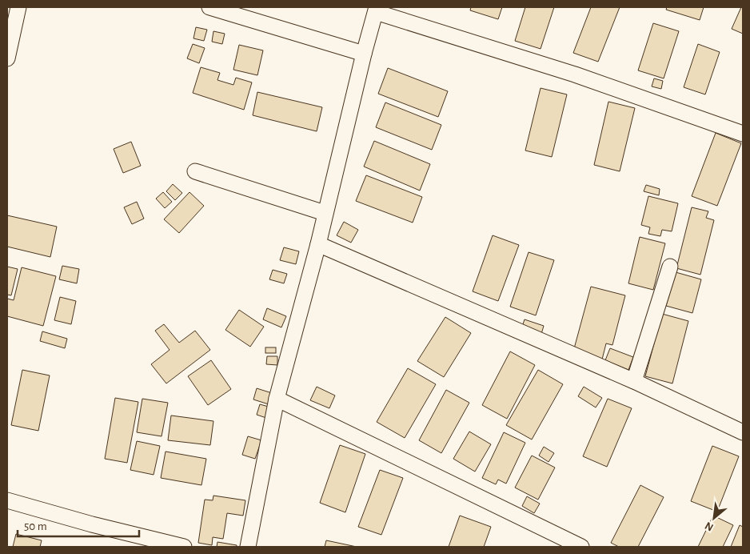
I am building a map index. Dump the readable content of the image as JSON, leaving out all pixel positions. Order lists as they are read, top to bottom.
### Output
{
  "scale_bar": "50 m",
  "north": "bottom left"
}
